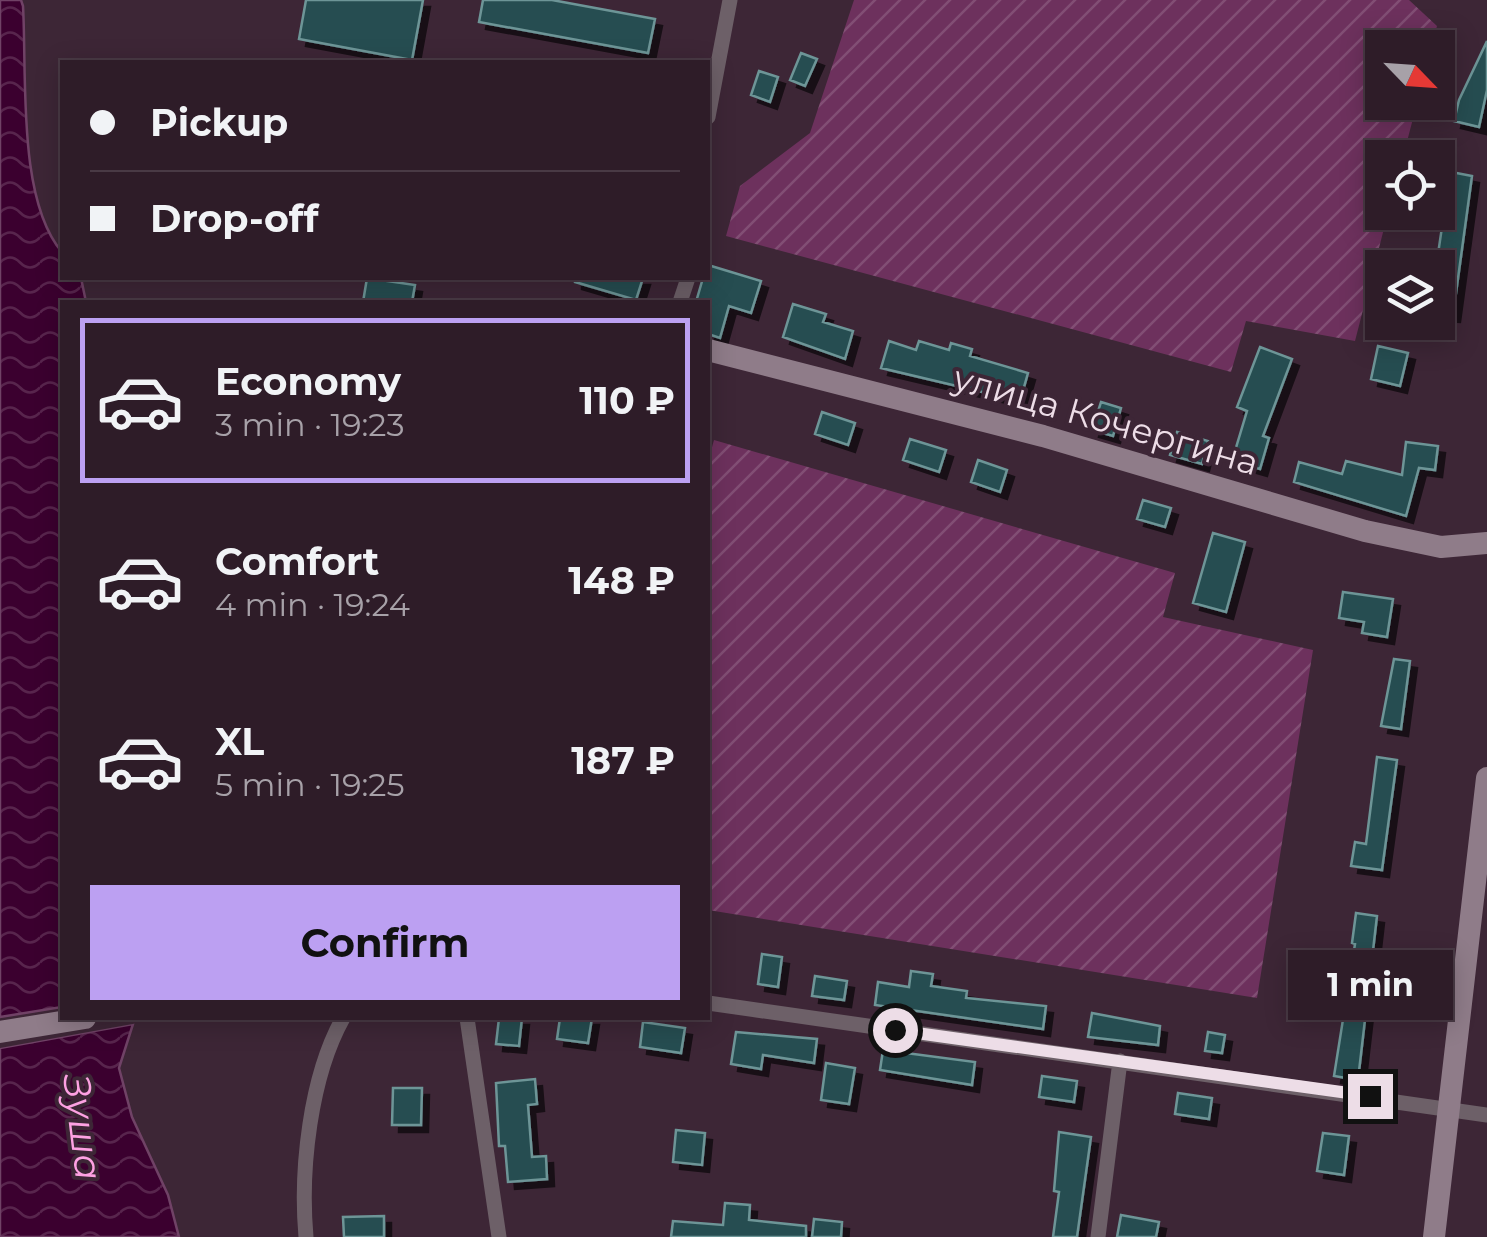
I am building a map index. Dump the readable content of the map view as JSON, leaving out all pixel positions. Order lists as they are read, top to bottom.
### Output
{
  "streets": {
    "main road": ["улица Кочергина"]
  },
  "water": ["Зуша"],
  "north": "bottom right",
  "page": {
    "banner": ["Pickup", "Drop-off"],
    "list": [
      {
        "name": "Economy",
        "note": "3 min · 19:23",
        "value": "110 ₽"
      },
      {
        "name": "Comfort",
        "note": "4 min · 19:24",
        "value": "148 ₽"
      },
      {
        "name": "XL",
        "note": "5 min · 19:25",
        "value": "187 ₽"
      }
    ],
    "buttons": "Confirm",
    "bubble": "1 min"
  }
}
